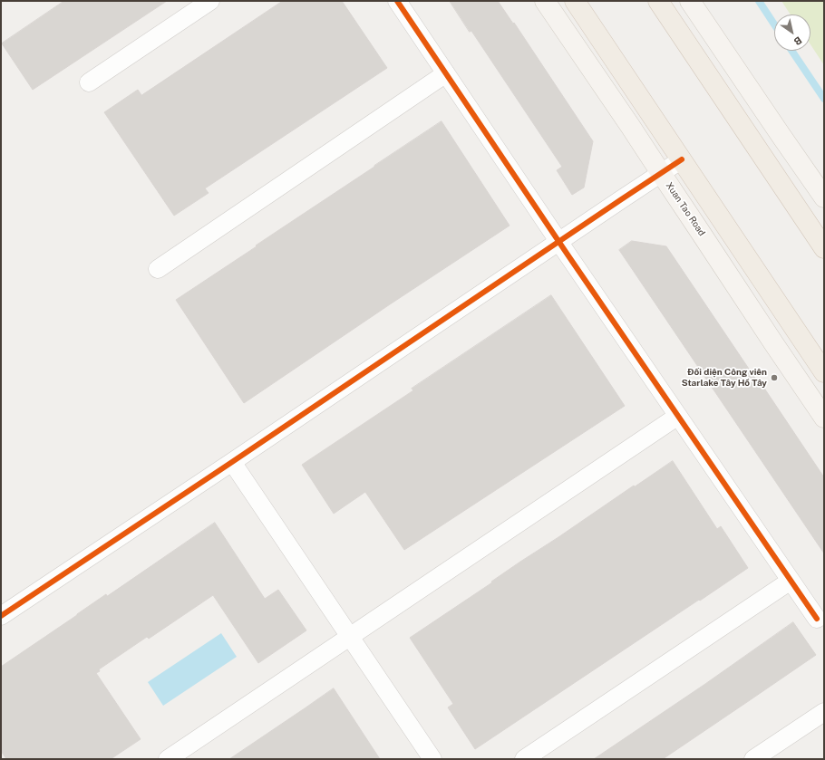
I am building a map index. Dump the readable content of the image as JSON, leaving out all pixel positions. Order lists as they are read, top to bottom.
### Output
{
  "streets": {
    "main road": ["Xuan Tao Road"]
  },
  "places": ["Đối diện Công viên Starlake Tây Hồ Tây"],
  "north": "bottom right"
}
